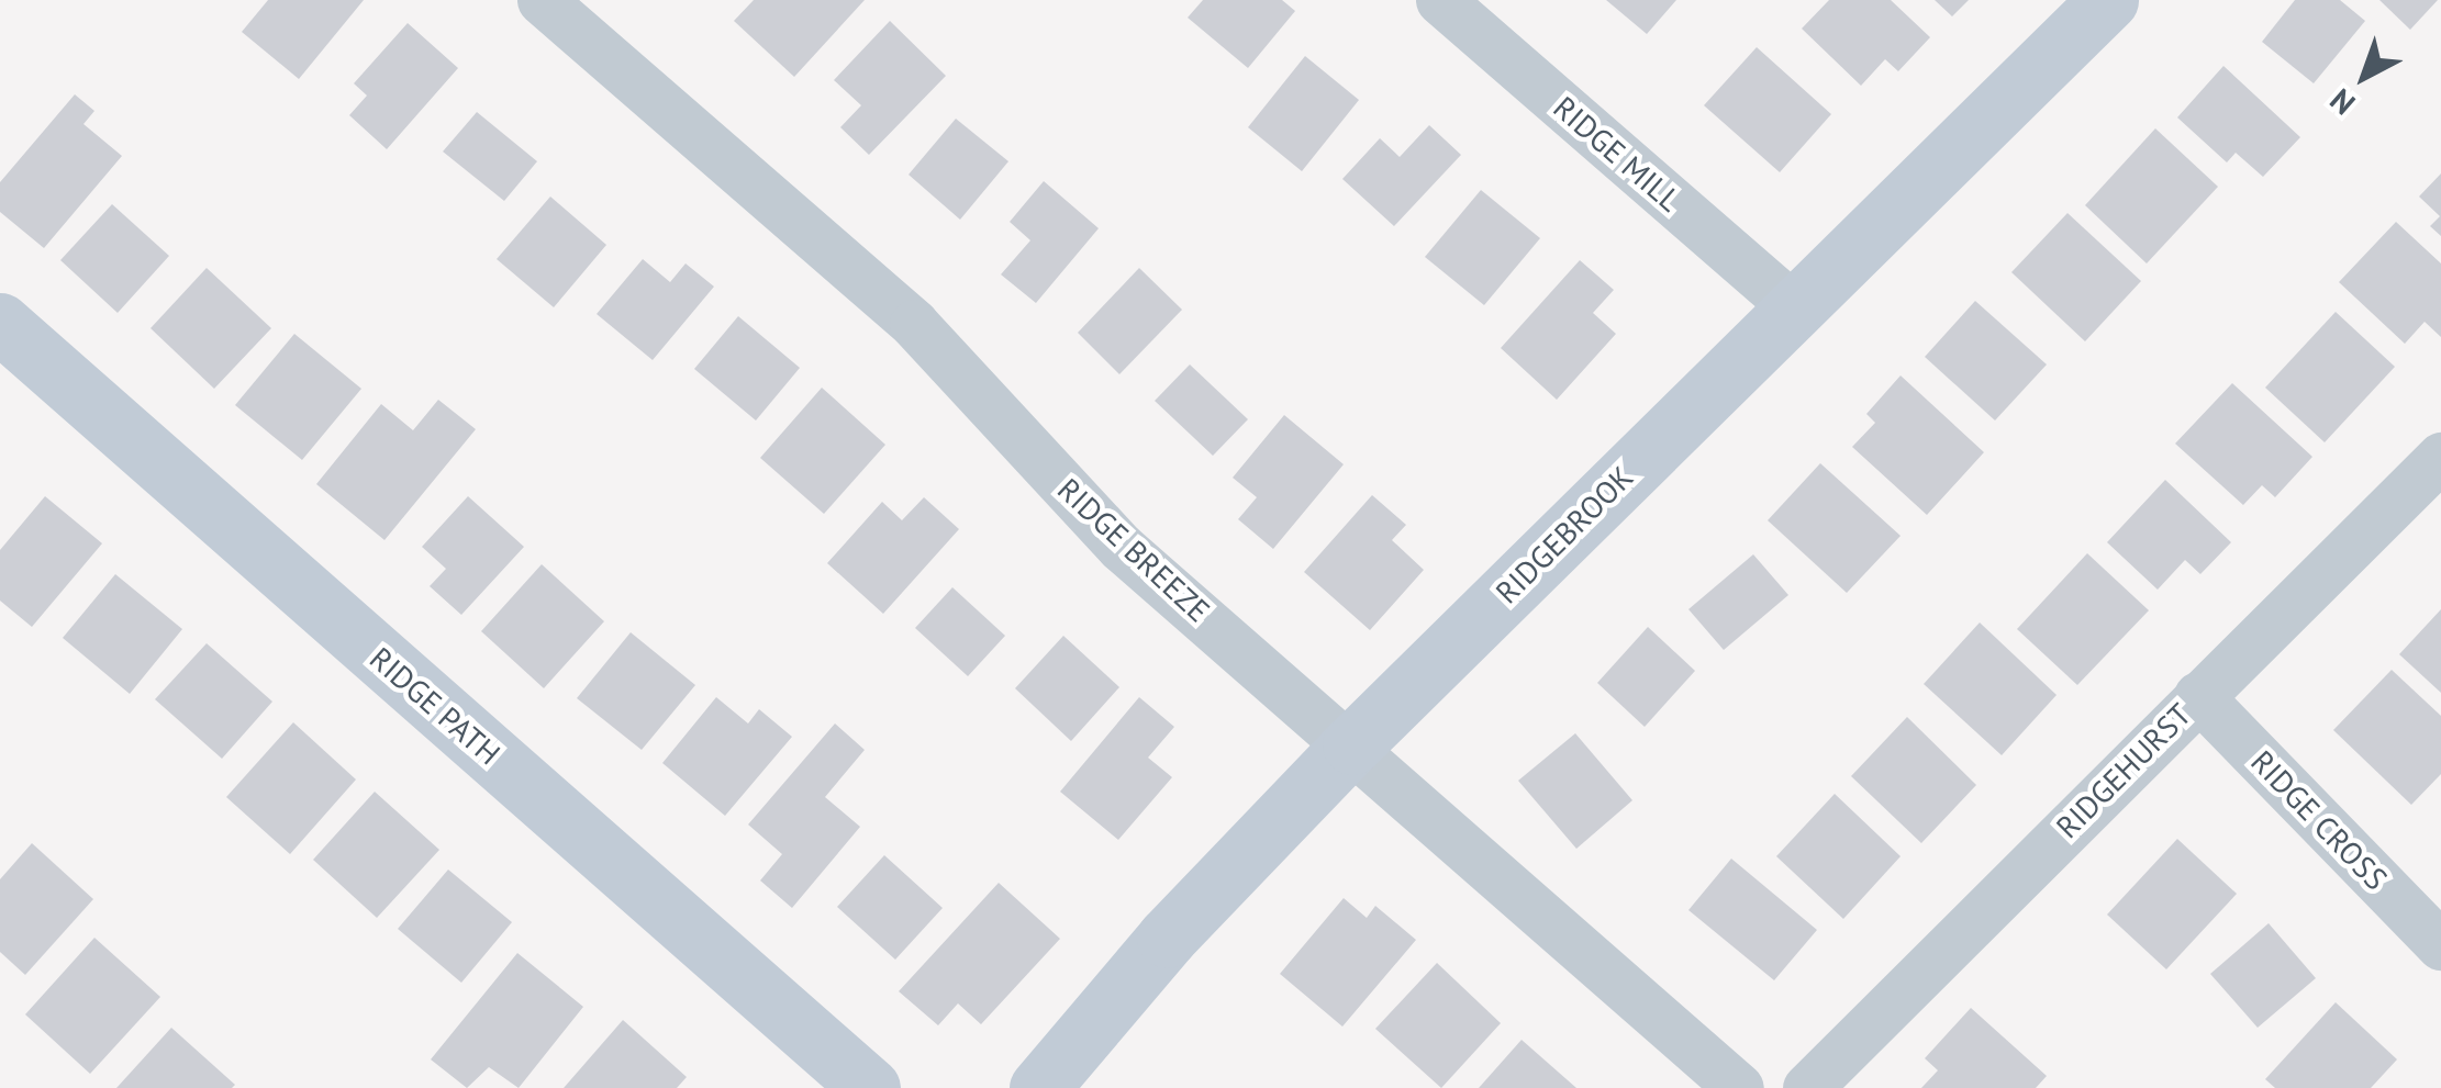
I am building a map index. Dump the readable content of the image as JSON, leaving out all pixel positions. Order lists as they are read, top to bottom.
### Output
{
  "streets": {
    "street": [
      "RIDGE MILL",
      "RIDGEBROOK",
      "RIDGE BREEZE",
      "RIDGE PATH",
      "RIDGEHURST",
      "RIDGE CROSS"
    ]
  },
  "crossings": [
    ["RIDGE MILL", "RIDGEBROOK"],
    ["RIDGEBROOK", "RIDGE BREEZE"],
    ["RIDGEHURST", "RIDGE CROSS"]
  ],
  "north": "bottom left"
}
